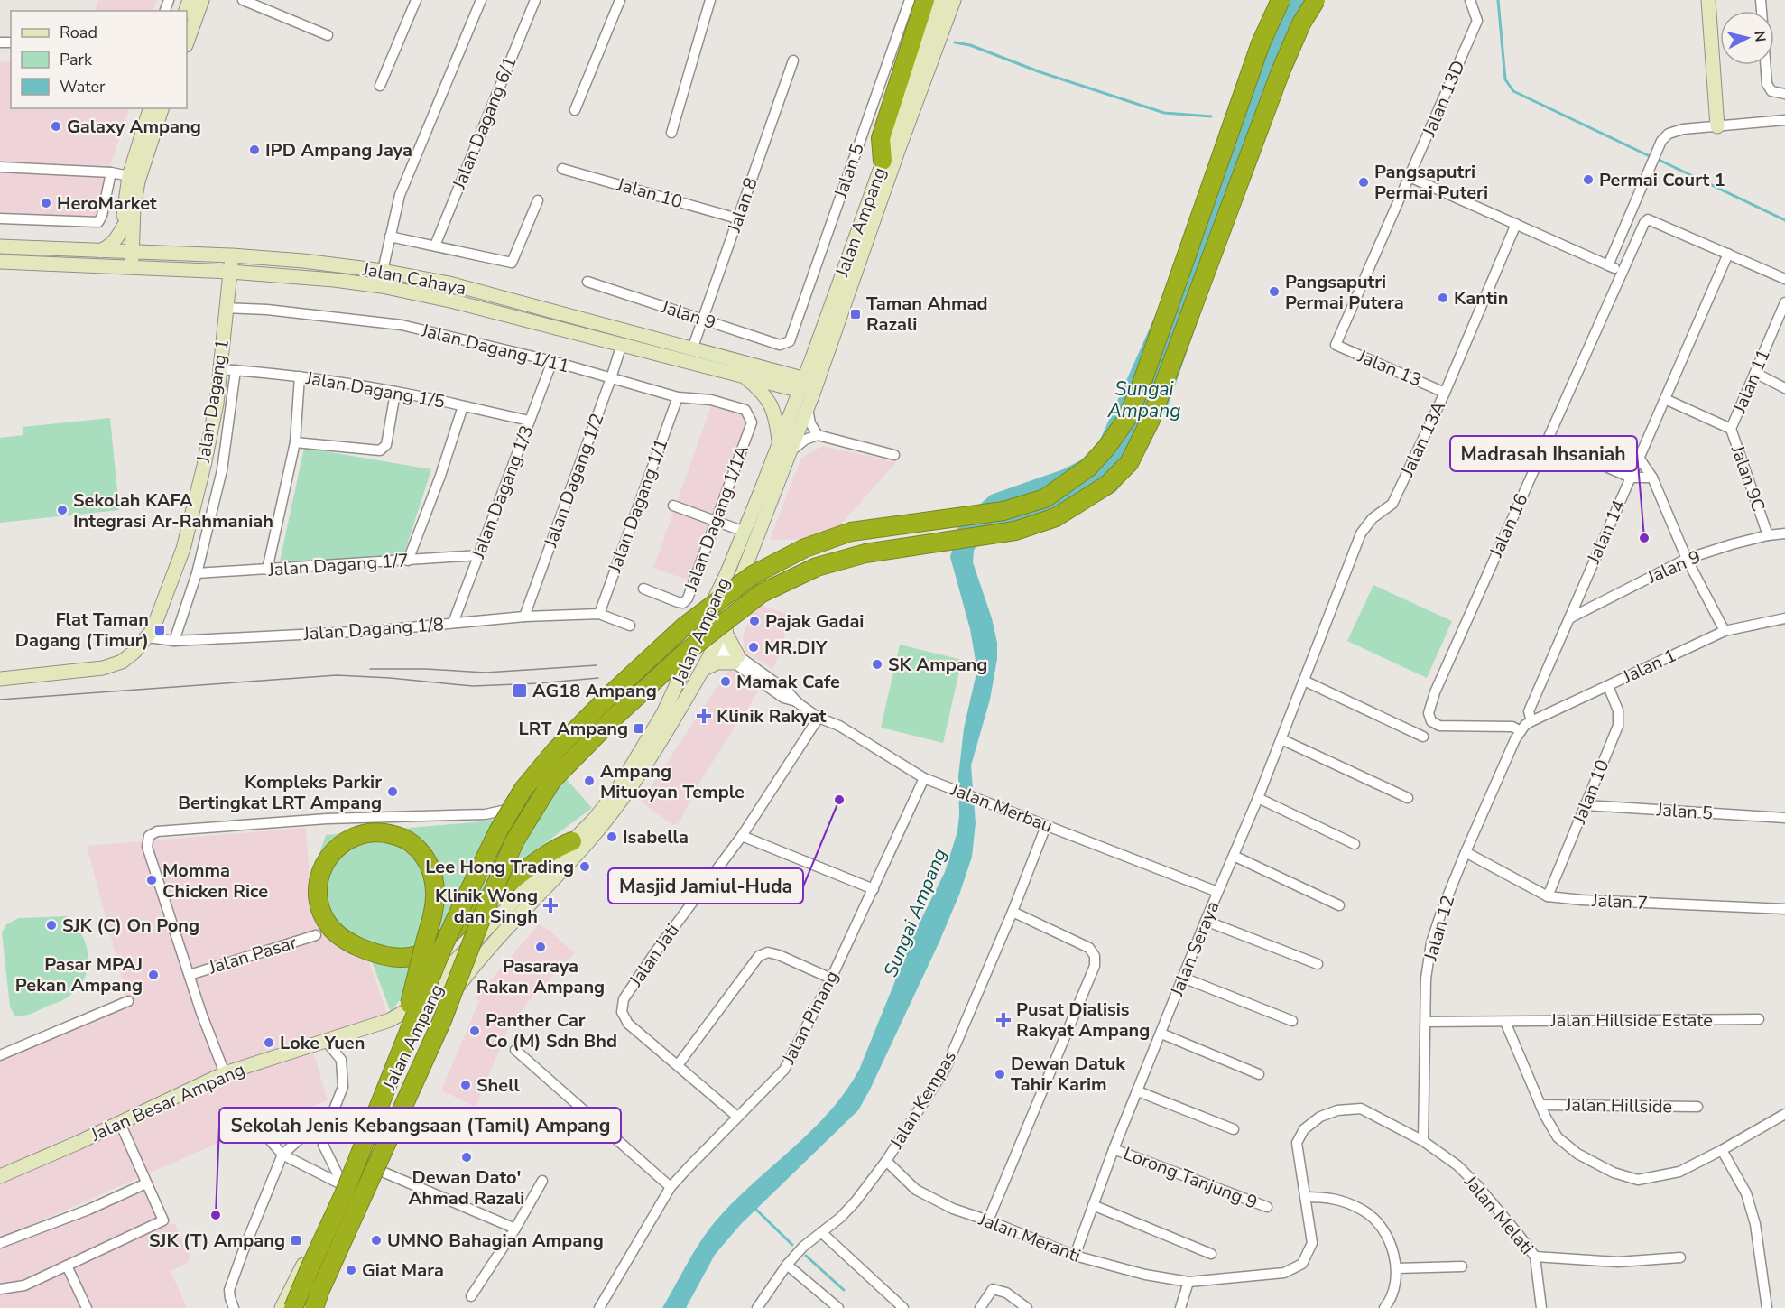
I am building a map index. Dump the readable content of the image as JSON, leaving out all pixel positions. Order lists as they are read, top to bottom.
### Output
{
  "streets": {
    "main road": [
      "Jalan Ampang",
      "Jalan Cahaya",
      "Jalan Dagang 1",
      "Jalan Besar Ampang"
    ],
    "street": [
      "Jalan 13D",
      "Jalan Dagang 6/1",
      "Jalan 5",
      "Jalan 10",
      "Jalan 8",
      "Jalan 9",
      "Jalan Dagang 1/11",
      "Jalan 13",
      "Jalan 11",
      "Jalan Dagang 1/5",
      "Jalan 13A",
      "Jalan 9C",
      "Jalan Dagang 1/2",
      "Jalan Dagang 1/3",
      "Jalan Dagang 1/1",
      "Jalan Dagang 1/1A",
      "Jalan 16",
      "Jalan 14",
      "Jalan Dagang 1/7",
      "Jalan Dagang 1/8",
      "Jalan 1",
      "Jalan Merbau",
      "Jalan 7",
      "Jalan 12",
      "Jalan Seraya",
      "Jalan Pasar",
      "Jalan Jati",
      "Jalan Pinang",
      "Jalan Hillside Estate",
      "Jalan Kempas",
      "Jalan Hillside",
      "Lorong Tanjung 9",
      "Jalan Melati",
      "Jalan Meranti"
    ]
  },
  "crossings": [
    ["Jalan 13D", "Jalan 13"],
    ["Jalan 5", "Jalan 10"],
    ["Jalan 5", "Jalan 9"],
    ["Jalan 10", "Jalan 8"],
    ["Jalan 10", "Jalan 1"],
    ["Jalan 10", "Jalan 7"],
    ["Jalan 8", "Jalan Cahaya"],
    ["Jalan 8", "Jalan 9"],
    ["Jalan Ampang", "Jalan Cahaya"],
    ["Jalan Ampang", "Jalan Merbau"],
    ["Jalan Ampang", "Jalan Besar Ampang"],
    ["Jalan Cahaya", "Jalan Dagang 1"],
    ["Jalan Cahaya", "Jalan Dagang 1/2"],
    ["Jalan 9", "Jalan 9C"],
    ["Jalan 9", "Jalan 14"],
    ["Jalan Dagang 1/11", "Jalan Dagang 1"],
    ["Jalan Dagang 1/11", "Jalan Dagang 1/2"],
    ["Jalan Dagang 1/11", "Jalan Dagang 1/3"],
    ["Jalan Dagang 1/11", "Jalan Dagang 1/1"],
    ["Jalan Dagang 1/11", "Jalan Dagang 1/1A"],
    ["Jalan 13", "Jalan 13A"],
    ["Jalan 11", "Jalan 9C"],
    ["Jalan Dagang 1/5", "Jalan Dagang 1"],
    ["Jalan Dagang 1/5", "Jalan Dagang 1/3"],
    ["Jalan Dagang 1", "Jalan Dagang 1/8"],
    ["Jalan 13A", "Jalan Seraya"],
    ["Jalan 9C", "Jalan 14"],
    ["Jalan Dagang 1/2", "Jalan Dagang 1/8"],
    ["Jalan Dagang 1/3", "Jalan Dagang 1/7"],
    ["Jalan Dagang 1/3", "Jalan Dagang 1/8"],
    ["Jalan Dagang 1/1", "Jalan Dagang 1/8"],
    ["Jalan 16", "Jalan 14"],
    ["Jalan 16", "Jalan 1"],
    ["Jalan 16", "Jalan 12"],
    ["Jalan 14", "Jalan 1"],
    ["Jalan 1", "Jalan 12"],
    ["Jalan Merbau", "Jalan Seraya"],
    ["Jalan Merbau", "Jalan Jati"],
    ["Jalan Merbau", "Jalan Pinang"],
    ["Jalan Merbau", "Jalan Kempas"],
    ["Jalan 7", "Jalan 12"],
    ["Jalan 12", "Jalan Hillside Estate"],
    ["Jalan 12", "Jalan Melati"],
    ["Jalan Seraya", "Lorong Tanjung 9"],
    ["Jalan Seraya", "Jalan Meranti"],
    ["Jalan Jati", "Jalan Pinang"],
    ["Jalan Kempas", "Jalan Meranti"],
    ["Jalan Melati", "Jalan Meranti"]
  ],
  "water": ["Sungai Ampang"],
  "places": {
    "other": [
      "Galaxy Ampang",
      "IPD Ampang Jaya",
      "Permai Court 1",
      "Pangsaputri Permai Puteri",
      "HeroMarket",
      "Pangsaputri Permai Putera",
      "Kantin",
      "Sekolah KAFA Integrasi Ar-Rahmaniah",
      "Madrasah Ihsaniah",
      "Pajak Gadai",
      "MR.DIY",
      "SK Ampang",
      "Mamak Cafe",
      "Ampang Mituoyan Temple",
      "Kompleks Parkir Bertingkat LRT Ampang",
      "Masjid Jamiul-Huda",
      "Isabella",
      "Lee Hong Trading",
      "Momma Chicken Rice",
      "SJK (C) On Pong",
      "Pasaraya Rakan Ampang",
      "Pasar MPAJ Pekan Ampang",
      "Panther Car Co (M) Sdn Bhd",
      "Loke Yuen",
      "Dewan Datuk Tahir Karim",
      "Shell",
      "Dewan Dato' Ahmad Razali",
      "Sekolah Jenis Kebangsaan (Tamil) Ampang",
      "UMNO Bahagian Ampang",
      "Giat Mara"
    ],
    "transit": [
      "Taman Ahmad Razali",
      "Flat Taman Dagang (Timur)",
      "AG18 Ampang",
      "LRT Ampang",
      "SJK (T) Ampang"
    ],
    "health": ["Klinik Rakyat", "Klinik Wong dan Singh", "Pusat Dialisis Rakyat Ampang"]
  },
  "legend": ["Road", "Park", "Water"],
  "north": "right"
}
